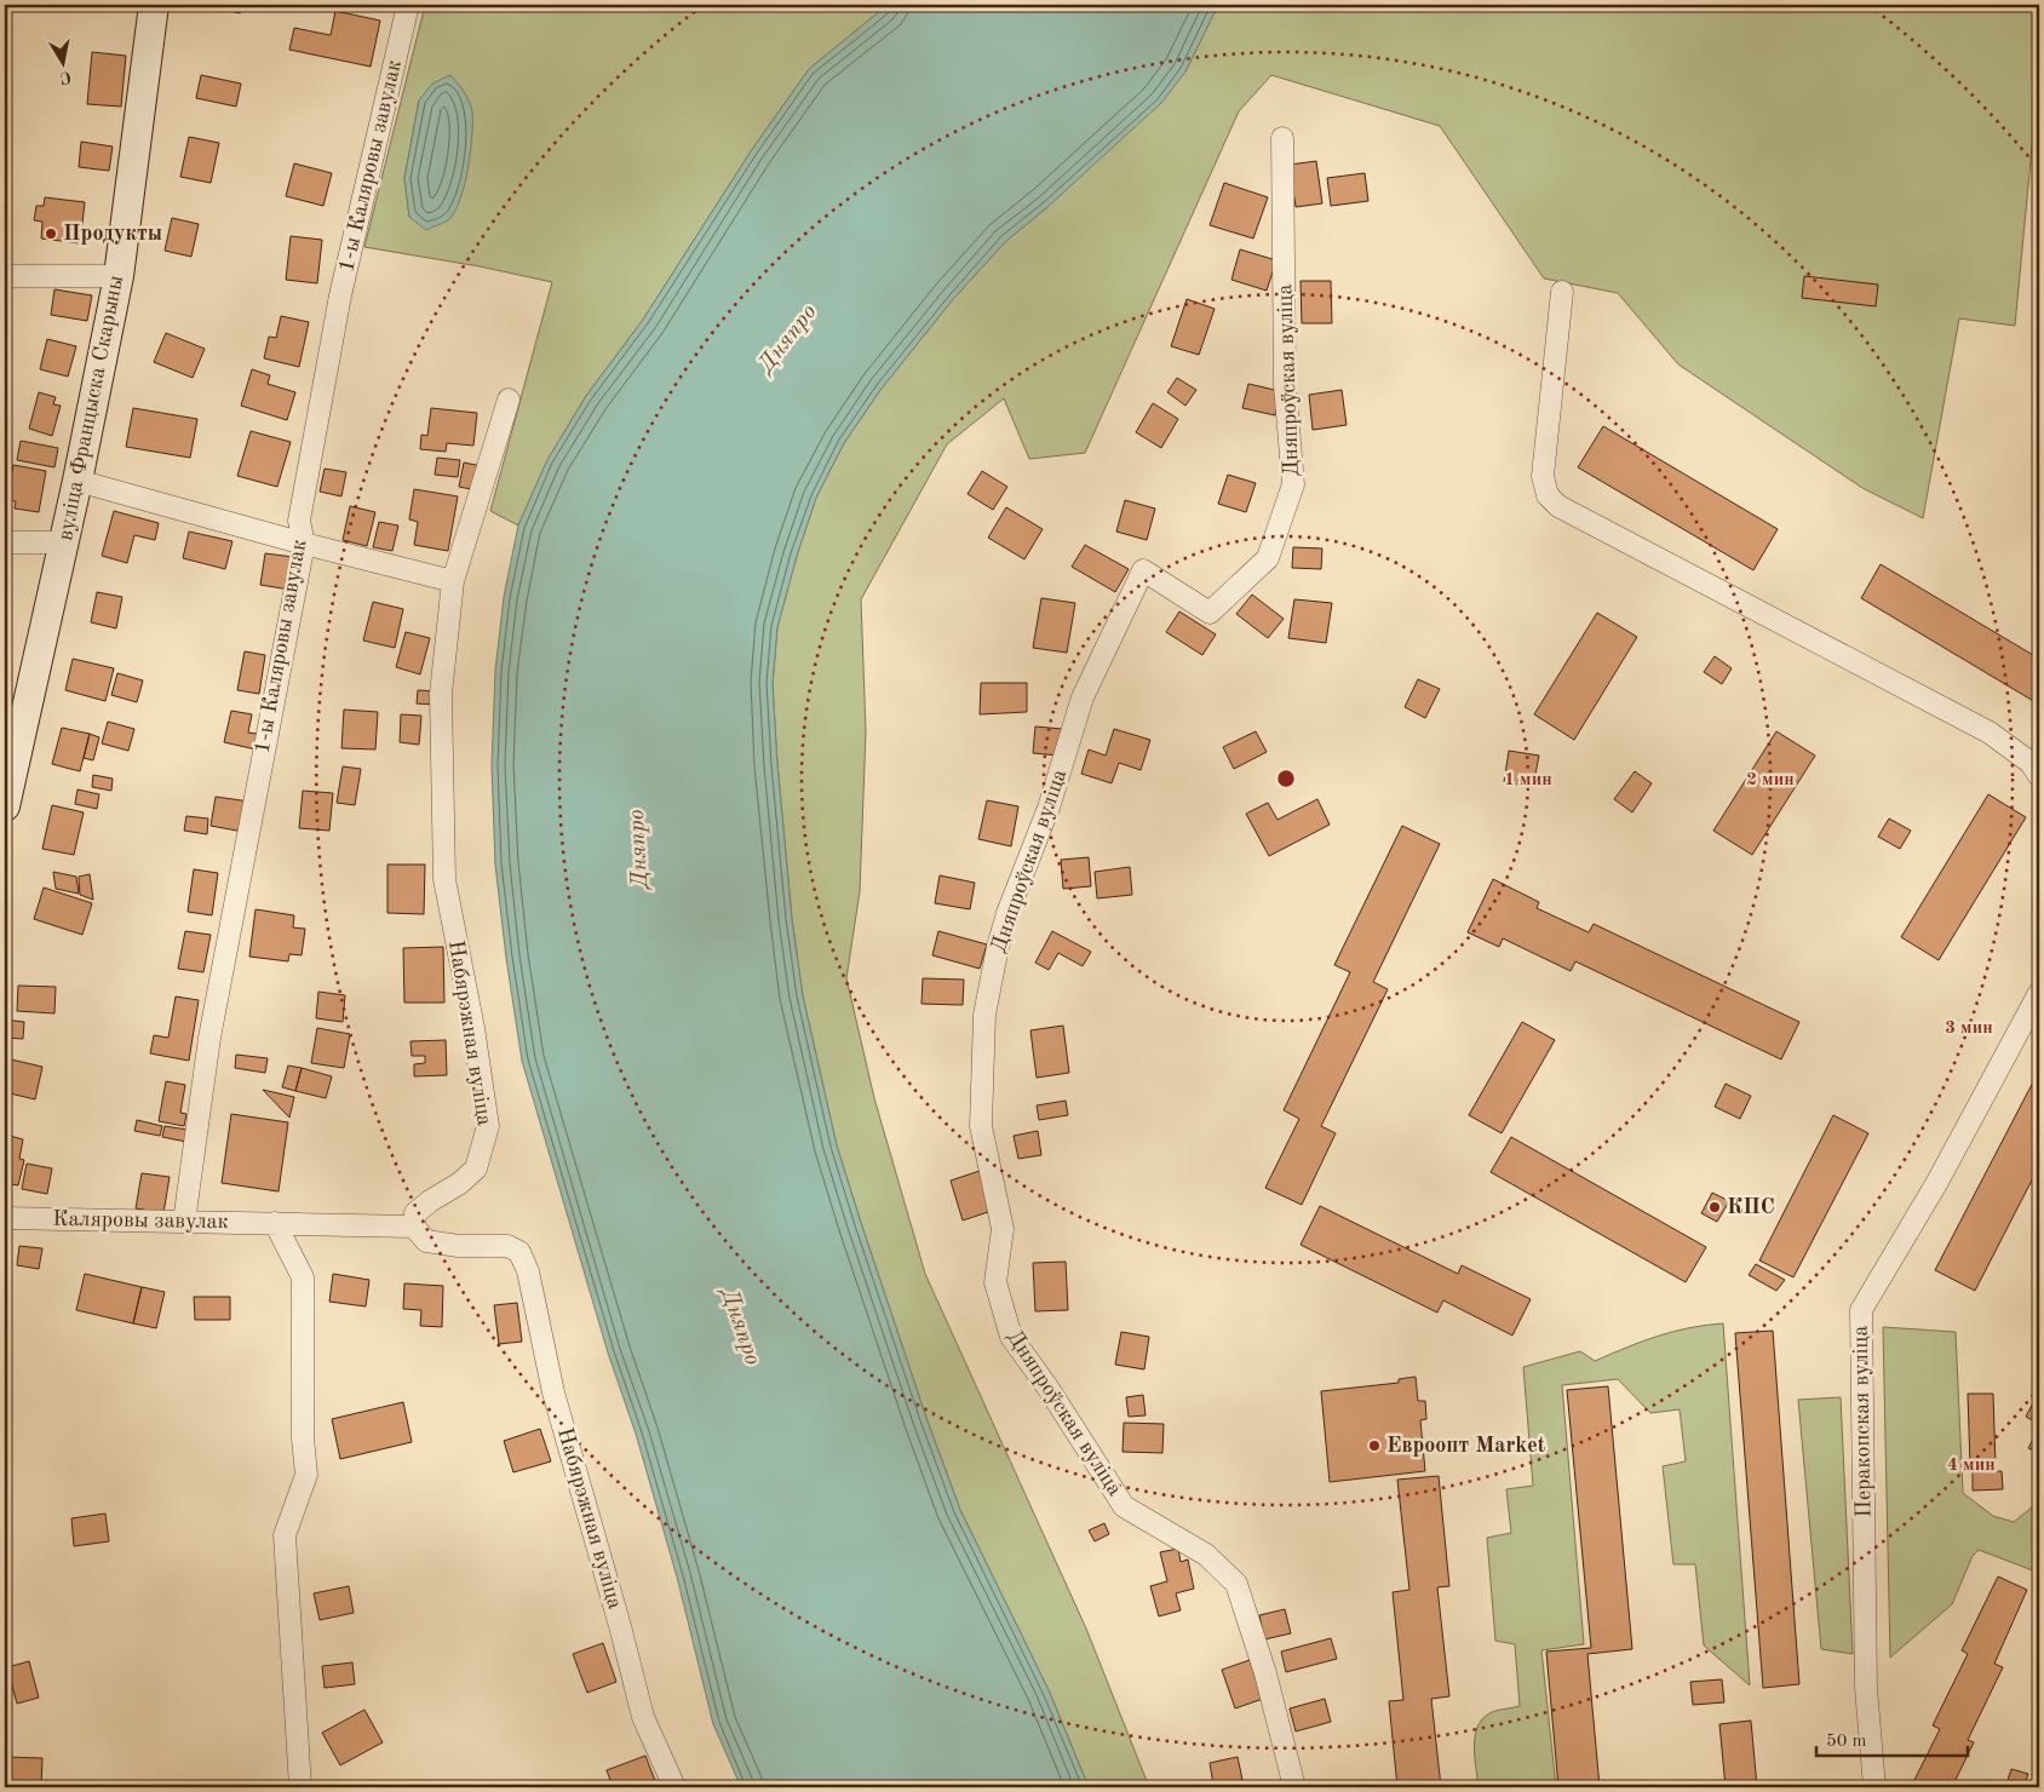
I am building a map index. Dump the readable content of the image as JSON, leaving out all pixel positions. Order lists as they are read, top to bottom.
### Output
{
  "streets": {
    "main road": ["вуліца Францыска Скарыны"],
    "street": [
      "1-ы Каляровы завулак",
      "Дняпроўская вуліца",
      "Набярэжная вуліца",
      "Каляровы завулак",
      "Перакопская вуліца"
    ]
  },
  "crossings": [
    ["1-ы Каляровы завулак", "Каляровы завулак"],
    ["Набярэжная вуліца", "Каляровы завулак"]
  ],
  "water": ["Дняпро"],
  "places": ["Продукты", "КПС", "Евроопт Market"],
  "scale_bar": "50 m",
  "north": "bottom",
  "rings": [
    "1 мин",
    "2 мин",
    "3 мин",
    "4 мин"
  ]
}
